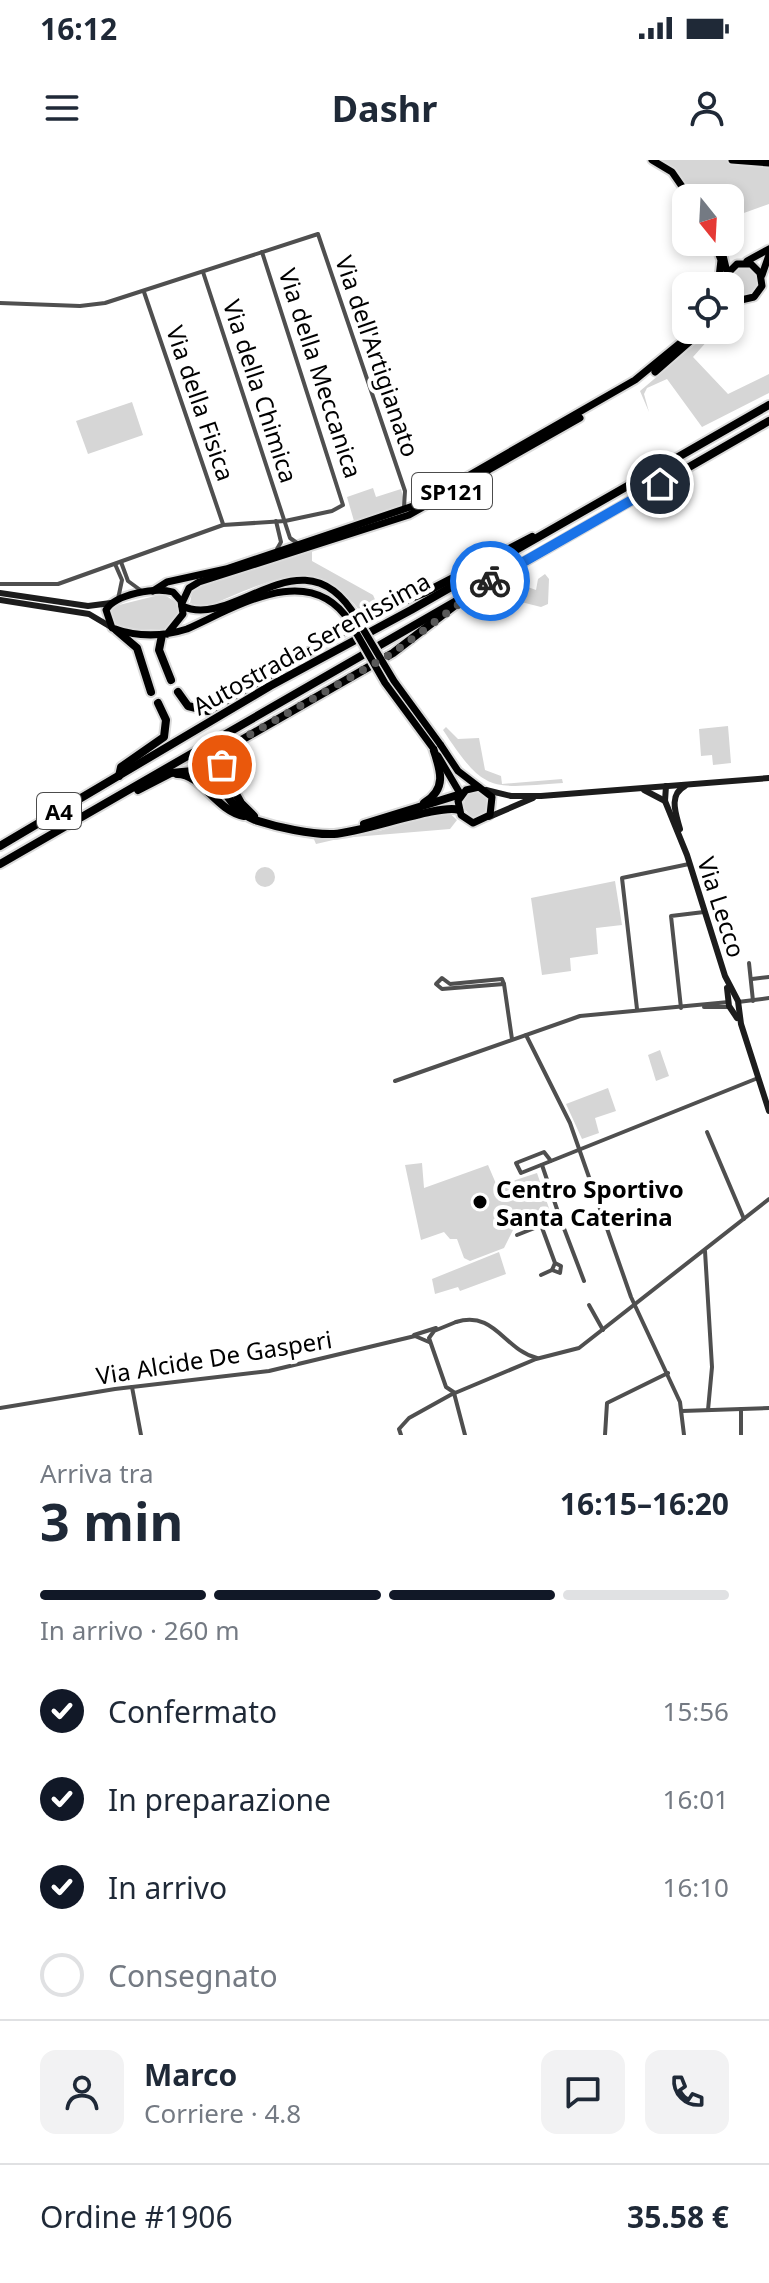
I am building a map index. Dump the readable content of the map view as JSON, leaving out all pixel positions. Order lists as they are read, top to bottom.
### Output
{
  "streets": {
    "highway": ["Autostrada Serenissima", "A4"],
    "main road": ["SP121"],
    "street": [
      "Via dell'Artigianato",
      "Via della Meccanica",
      "Via della Chimica",
      "Via della Fisica",
      "Via Lecco",
      "Via Alcide De Gasperi"
    ]
  },
  "crossings": [
    ["Via dell'Artigianato", "Via della Meccanica"],
    ["Via dell'Artigianato", "SP121"],
    ["Via della Meccanica", "Via della Chimica"],
    ["Via della Chimica", "SP121"]
  ],
  "places": ["Centro Sportivo Santa Caterina"],
  "north": "bottom",
  "page": {
    "status": "16:12",
    "header": "Dashr",
    "heading": ["3 min", "Arriva tra", "16:15–16:20"],
    "panel": [
      "Marco",
      "Corriere · 4.8",
      "Ordine #1906",
      "35.58 €"
    ],
    "bar": "In arrivo · 260 m",
    "list": [
      ["Confermato", "15:56"],
      ["In preparazione", "16:01"],
      ["In arrivo", "16:10"],
      "Consegnato"
    ]
  }
}
